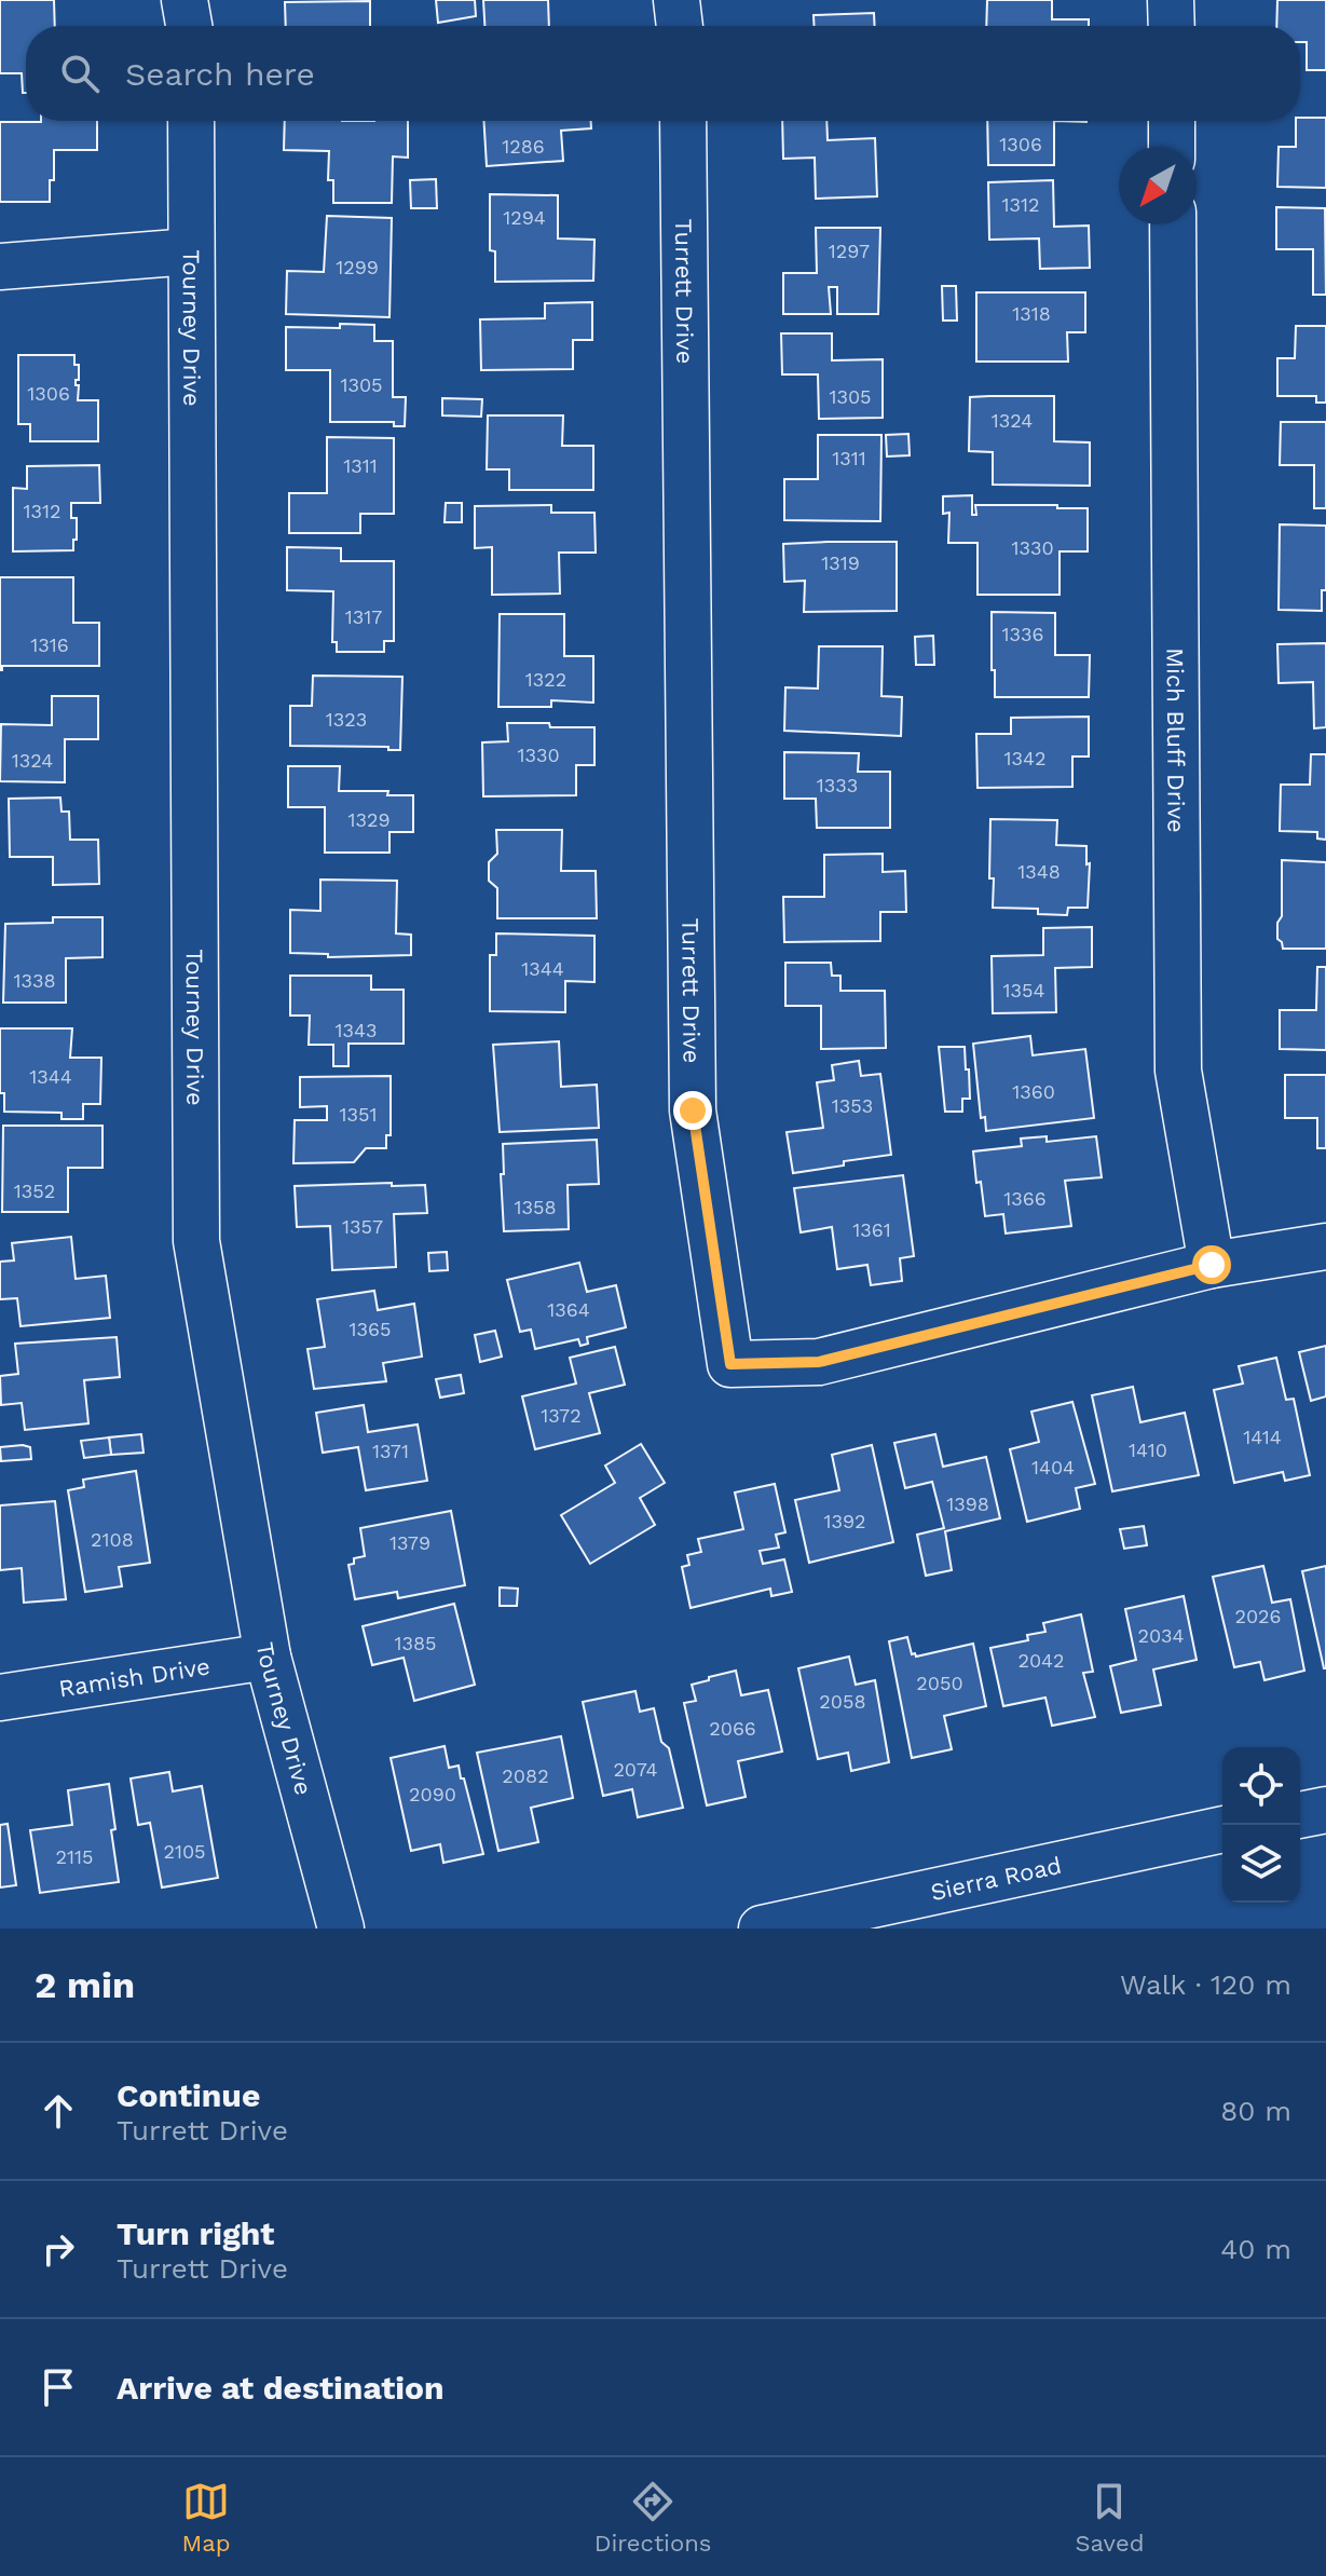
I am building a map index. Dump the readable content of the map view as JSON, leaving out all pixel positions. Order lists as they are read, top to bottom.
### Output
{
  "streets": {
    "street": [
      "Turrett Drive",
      "Tourney Drive",
      "Mich Bluff Drive",
      "Ramish Drive",
      "Sierra Road"
    ]
  },
  "crossings": [
    ["Turrett Drive", "Mich Bluff Drive"],
    ["Tourney Drive", "Ramish Drive"]
  ],
  "house_numbers": [
    "1306",
    "1286",
    "1312",
    "1294",
    "1297",
    "1299",
    "1318",
    "1305",
    "1306",
    "1305",
    "1324",
    "1311",
    "1311",
    "1312",
    "1330",
    "1319",
    "1317",
    "1336",
    "1316",
    "1322",
    "1323",
    "1330",
    "1342",
    "1324",
    "1333",
    "1329",
    "1348",
    "1344",
    "1338",
    "1354",
    "1343",
    "1344",
    "1360",
    "1353",
    "1351",
    "1352",
    "1366",
    "1358",
    "1357",
    "1361",
    "1364",
    "1365",
    "1372",
    "1414",
    "1410",
    "1371",
    "1404",
    "1398",
    "1392",
    "2108",
    "1379",
    "2026",
    "2034",
    "1385",
    "2042",
    "2050",
    "2058",
    "2066",
    "2074",
    "2082",
    "2090",
    "2105",
    "2115"
  ],
  "north": "bottom left",
  "page": {
    "search": "Search here",
    "heading": ["2 min", "Walk · 120 m"],
    "list": [
      ["Continue", "Turrett Drive", "80 m"],
      ["Turn right", "Turrett Drive", "40 m"],
      "Arrive at destination"
    ],
    "nav": ["Map", "Directions", "Saved"]
  }
}
